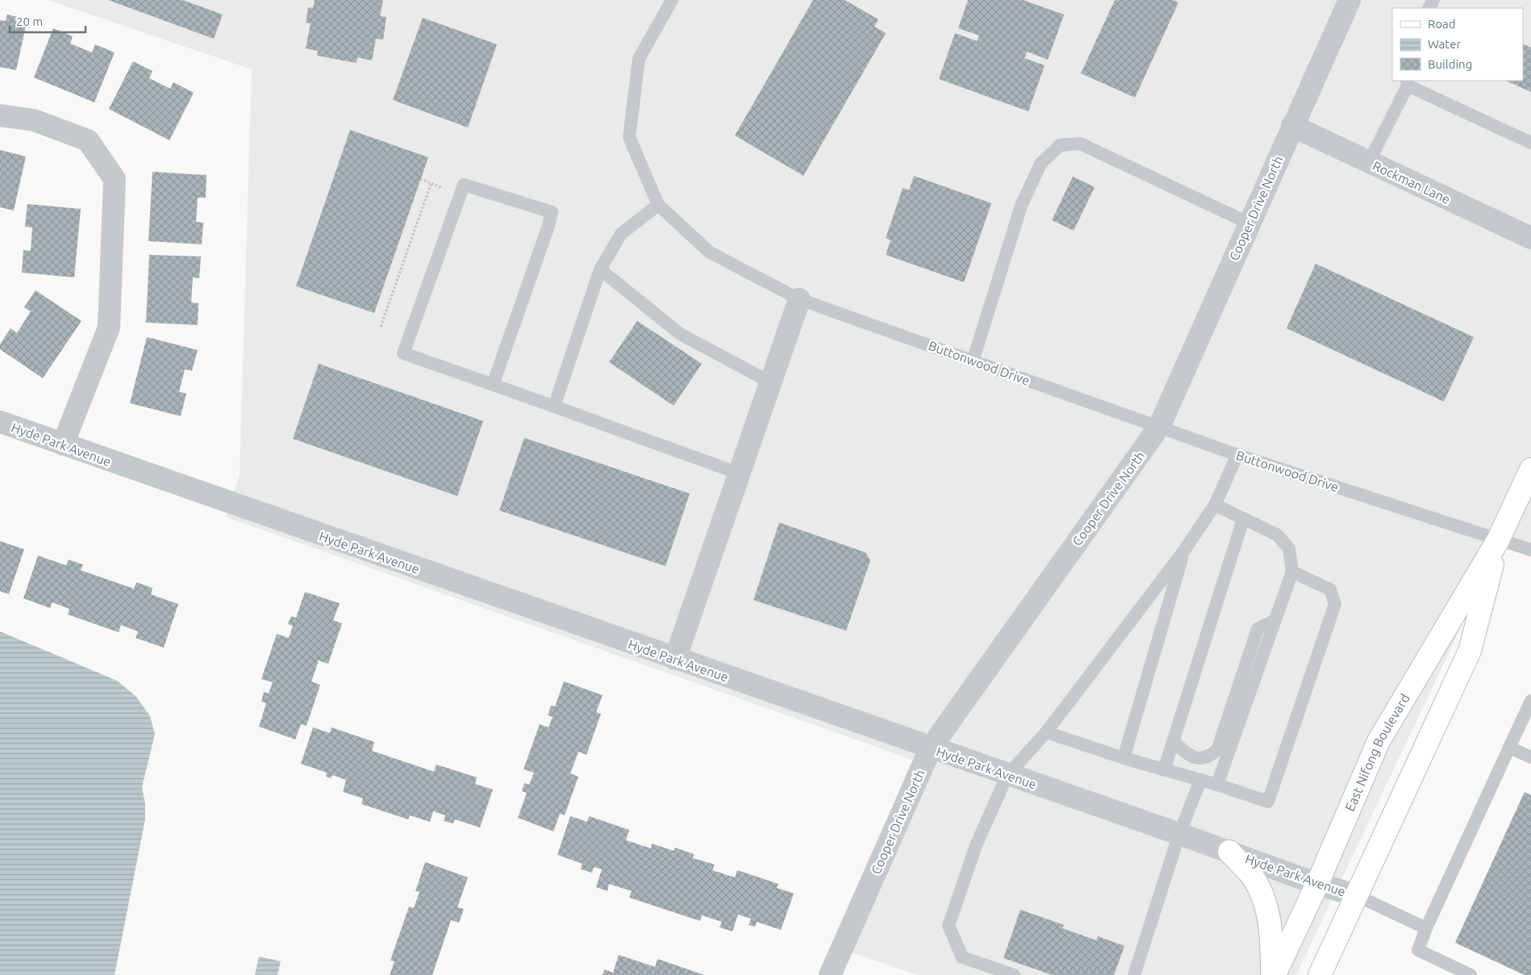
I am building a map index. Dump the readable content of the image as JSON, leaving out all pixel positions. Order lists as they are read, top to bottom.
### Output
{
  "streets": {
    "main road": ["East Nifong Boulevard"],
    "street": ["Rockman Lane", "Cooper Drive North", "Hyde Park Avenue"],
    "lane": ["Buttonwood Drive"]
  },
  "crossings": [
    ["Rockman Lane", "Cooper Drive North"],
    ["Cooper Drive North", "Buttonwood Drive"],
    ["Cooper Drive North", "Hyde Park Avenue"],
    ["Buttonwood Drive", "East Nifong Boulevard"],
    ["Hyde Park Avenue", "East Nifong Boulevard"]
  ],
  "legend": ["Road", "Water", "Building"],
  "scale_bar": "20 m"
}
